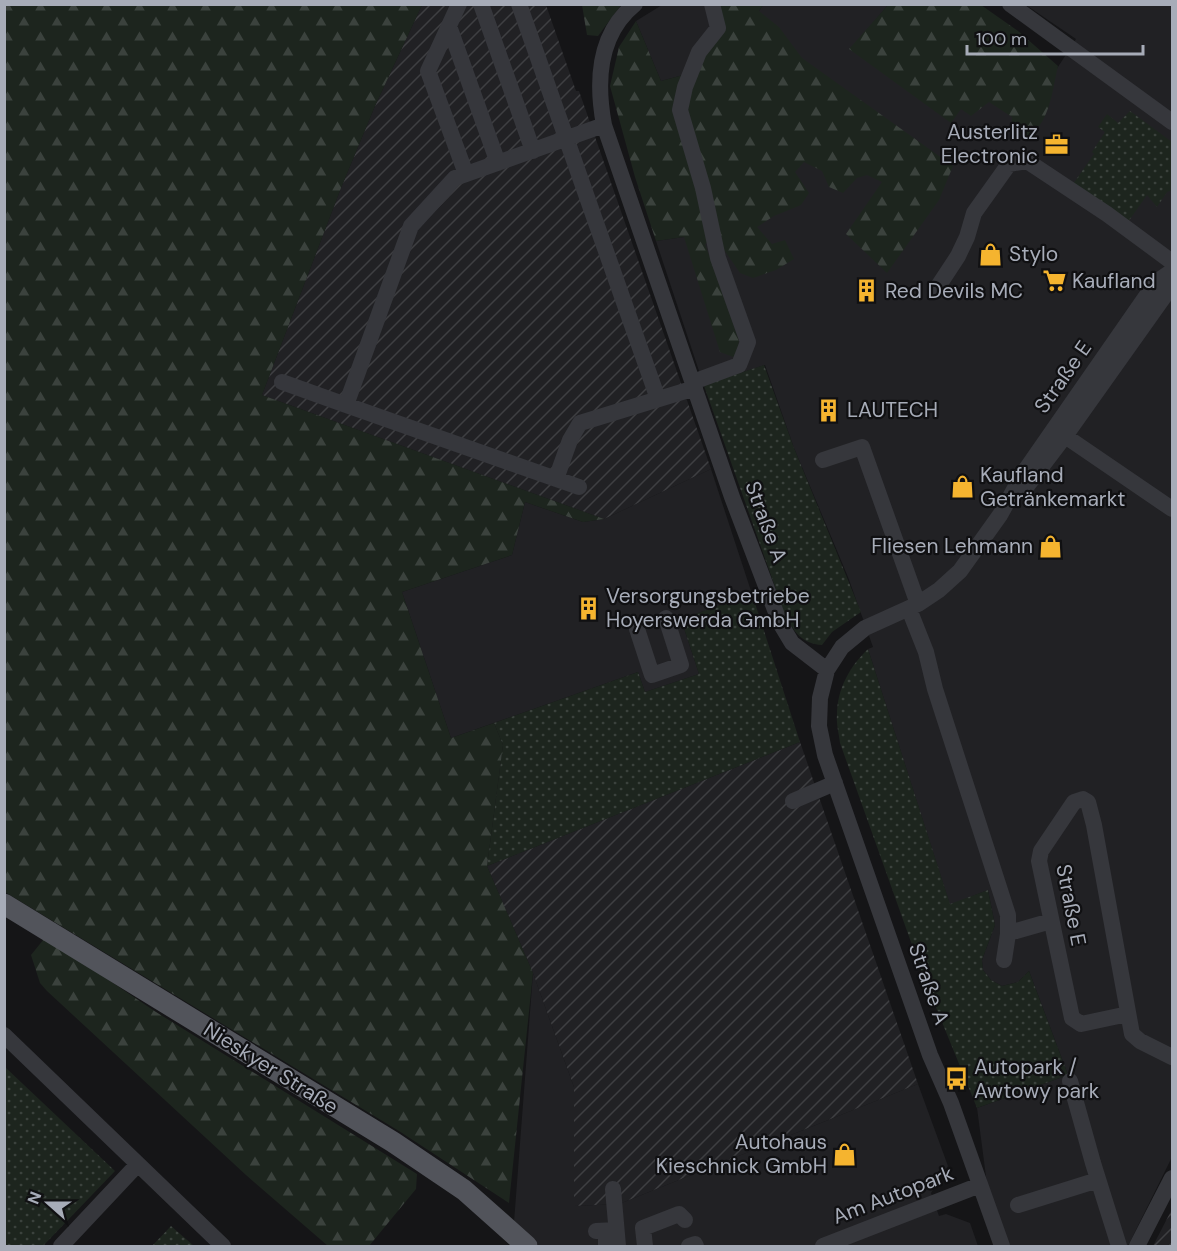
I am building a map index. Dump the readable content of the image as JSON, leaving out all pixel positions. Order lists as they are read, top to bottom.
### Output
{
  "streets": {
    "main road": ["Nieskyer Straße"],
    "street": ["Straße E", "Straße A", "Am Autopark"]
  },
  "crossings": [
    ["Straße E", "Straße A"],
    ["Straße A", "Am Autopark"]
  ],
  "places": {
    "office": ["Austerlitz Electronic"],
    "shop": [
      "Stylo",
      "Kaufland Getränkemarkt",
      "Fliesen Lehmann",
      "Autohaus Kieschnick GmbH"
    ],
    "supermarket": ["Kaufland"],
    "building": ["Red Devils MC", "LAUTECH", "Versorgungsbetriebe Hoyerswerda GmbH"],
    "bus stop": ["Autopark / Awtowy park"]
  },
  "scale_bar": "100 m",
  "north": "left"
}
